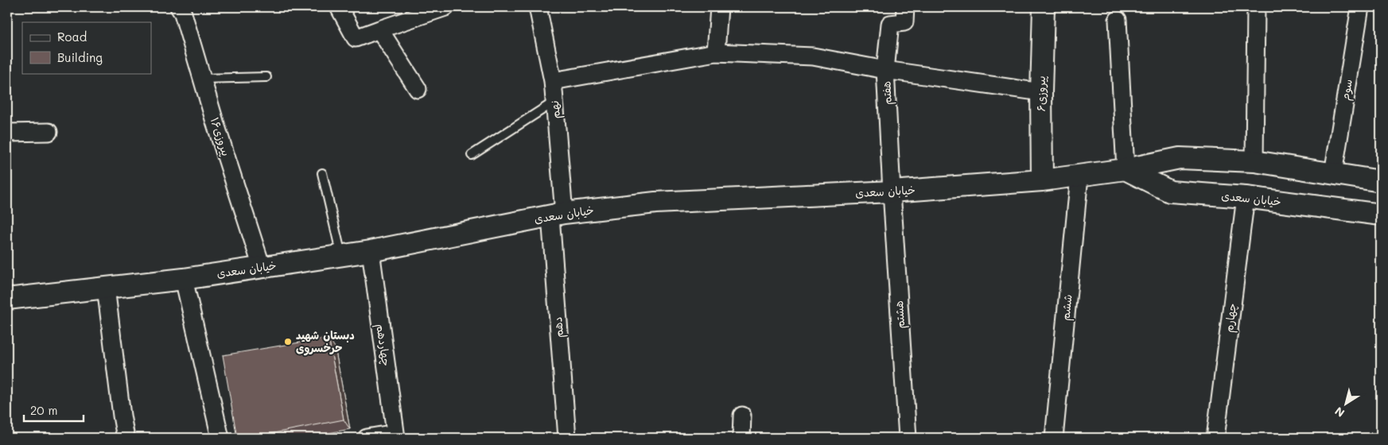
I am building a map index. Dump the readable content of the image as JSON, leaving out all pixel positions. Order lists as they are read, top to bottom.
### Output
{
  "streets": {
    "street": [
      "سوم",
      "هفتم",
      "پیروزی۶",
      "نهم",
      "پیروزی۱۶",
      "خیابان سعدی",
      "ششم",
      "هشتم",
      "چهارم",
      "دهم",
      "چهاردهم"
    ]
  },
  "crossings": [
    ["سوم", "خیابان سعدی"],
    ["هفتم", "خیابان سعدی"],
    ["هفتم", "هشتم"],
    ["پیروزی۶", "خیابان سعدی"],
    ["نهم", "خیابان سعدی"],
    ["نهم", "دهم"],
    ["پیروزی۱۶", "خیابان سعدی"],
    ["خیابان سعدی", "ششم"],
    ["خیابان سعدی", "هشتم"],
    ["خیابان سعدی", "چهارم"],
    ["خیابان سعدی", "دهم"],
    ["خیابان سعدی", "چهاردهم"]
  ],
  "places": ["دبستان شهید حرخسروی"],
  "legend": ["Road", "Building"],
  "scale_bar": "20 m",
  "north": "bottom left"
}
